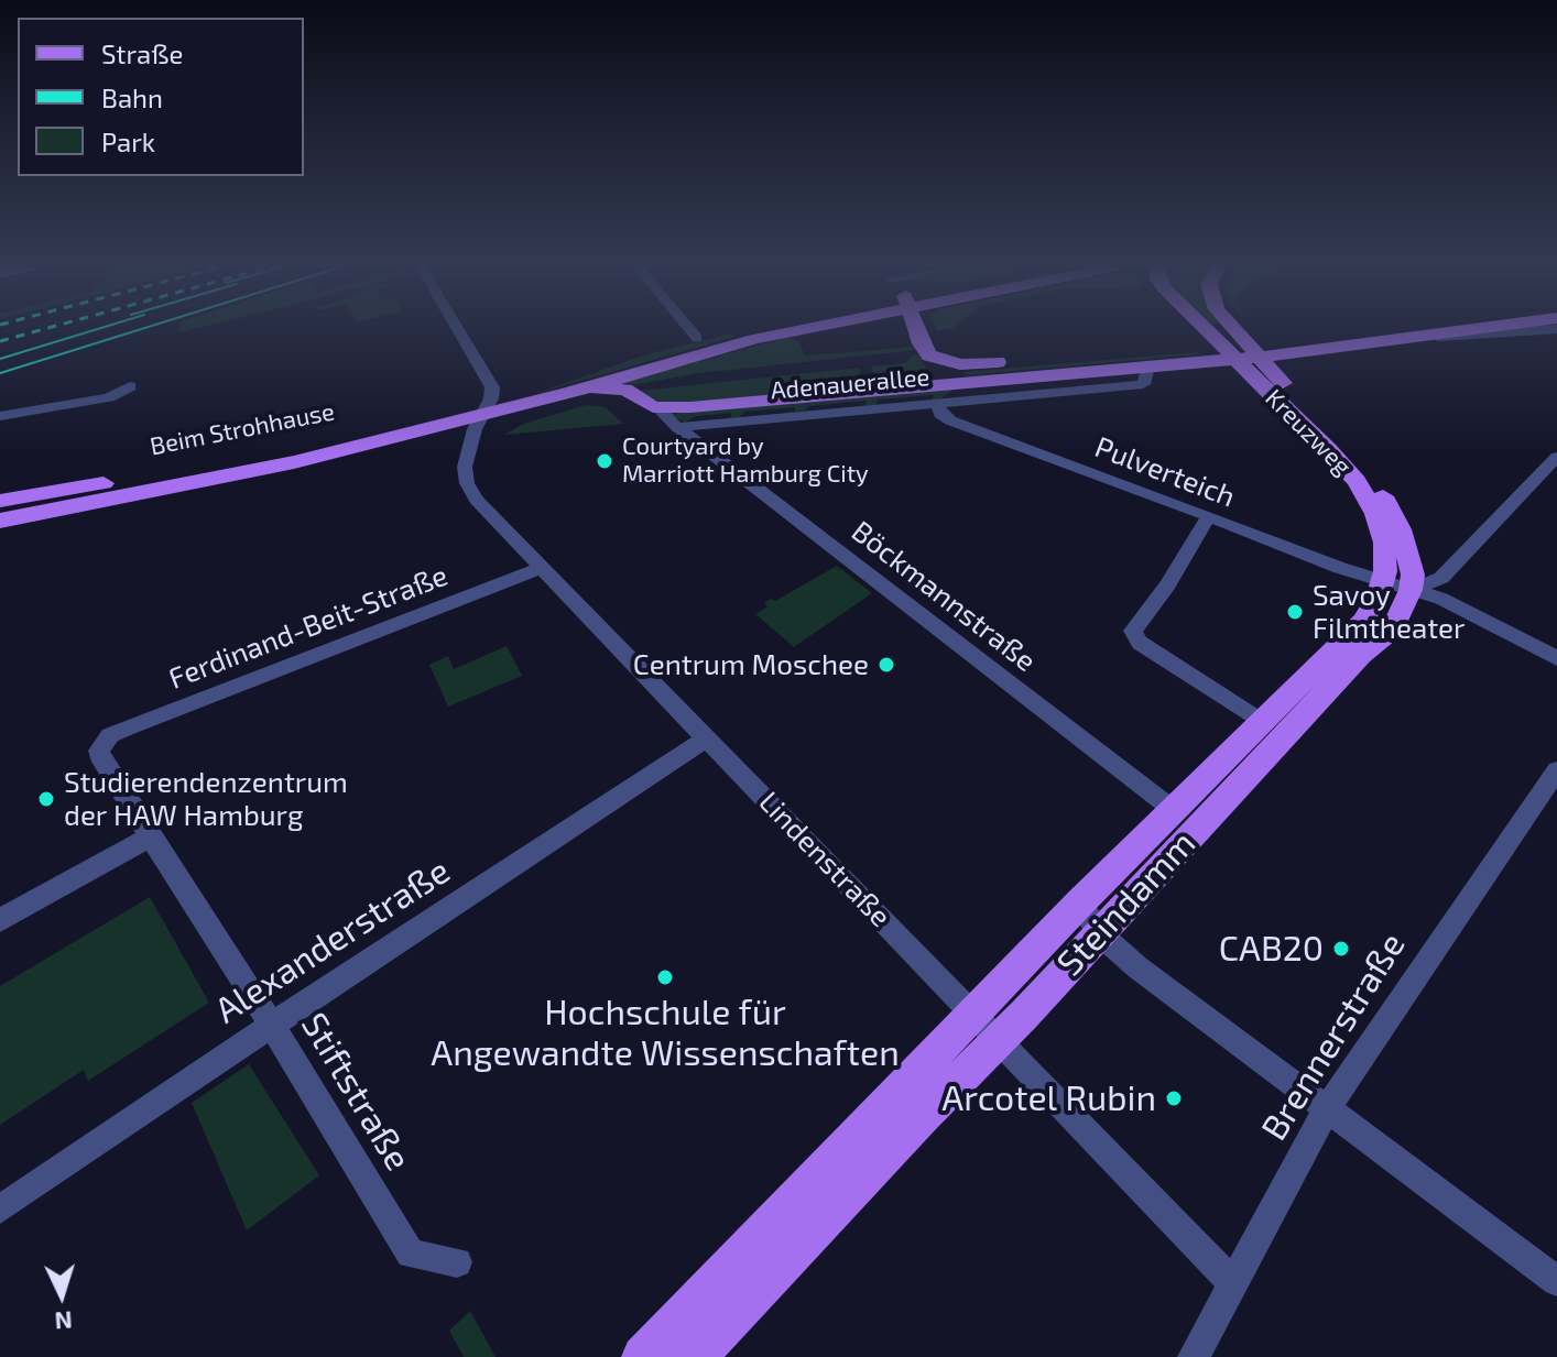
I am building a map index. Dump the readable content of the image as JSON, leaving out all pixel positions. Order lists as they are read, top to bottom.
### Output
{
  "streets": {
    "main road": [
      "Adenauerallee",
      "Beim Strohhause",
      "Kreuzweg",
      "Steindamm"
    ],
    "street": [
      "Pulverteich",
      "Böckmannstraße",
      "Ferdinand-Beit-Straße",
      "Lindenstraße",
      "Alexanderstraße",
      "Brennerstraße",
      "Stiftstraße"
    ]
  },
  "crossings": [
    ["Adenauerallee", "Kreuzweg"],
    ["Adenauerallee", "Pulverteich"],
    ["Adenauerallee", "Böckmannstraße"],
    ["Beim Strohhause", "Lindenstraße"],
    ["Kreuzweg", "Pulverteich"],
    ["Kreuzweg", "Steindamm"],
    ["Pulverteich", "Steindamm"],
    ["Böckmannstraße", "Steindamm"],
    ["Ferdinand-Beit-Straße", "Lindenstraße"],
    ["Ferdinand-Beit-Straße", "Stiftstraße"],
    ["Lindenstraße", "Steindamm"],
    ["Lindenstraße", "Alexanderstraße"],
    ["Lindenstraße", "Brennerstraße"],
    ["Alexanderstraße", "Stiftstraße"]
  ],
  "places": [
    "Courtyard by Marriott Hamburg City",
    "Savoy Filmtheater",
    "Centrum Moschee",
    "Studierendenzentrum der HAW Hamburg",
    "CAB20",
    "Hochschule für Angewandte Wissenschaften",
    "Arcotel Rubin"
  ],
  "legend": ["Straße", "Bahn", "Park"],
  "north": "bottom"
}
